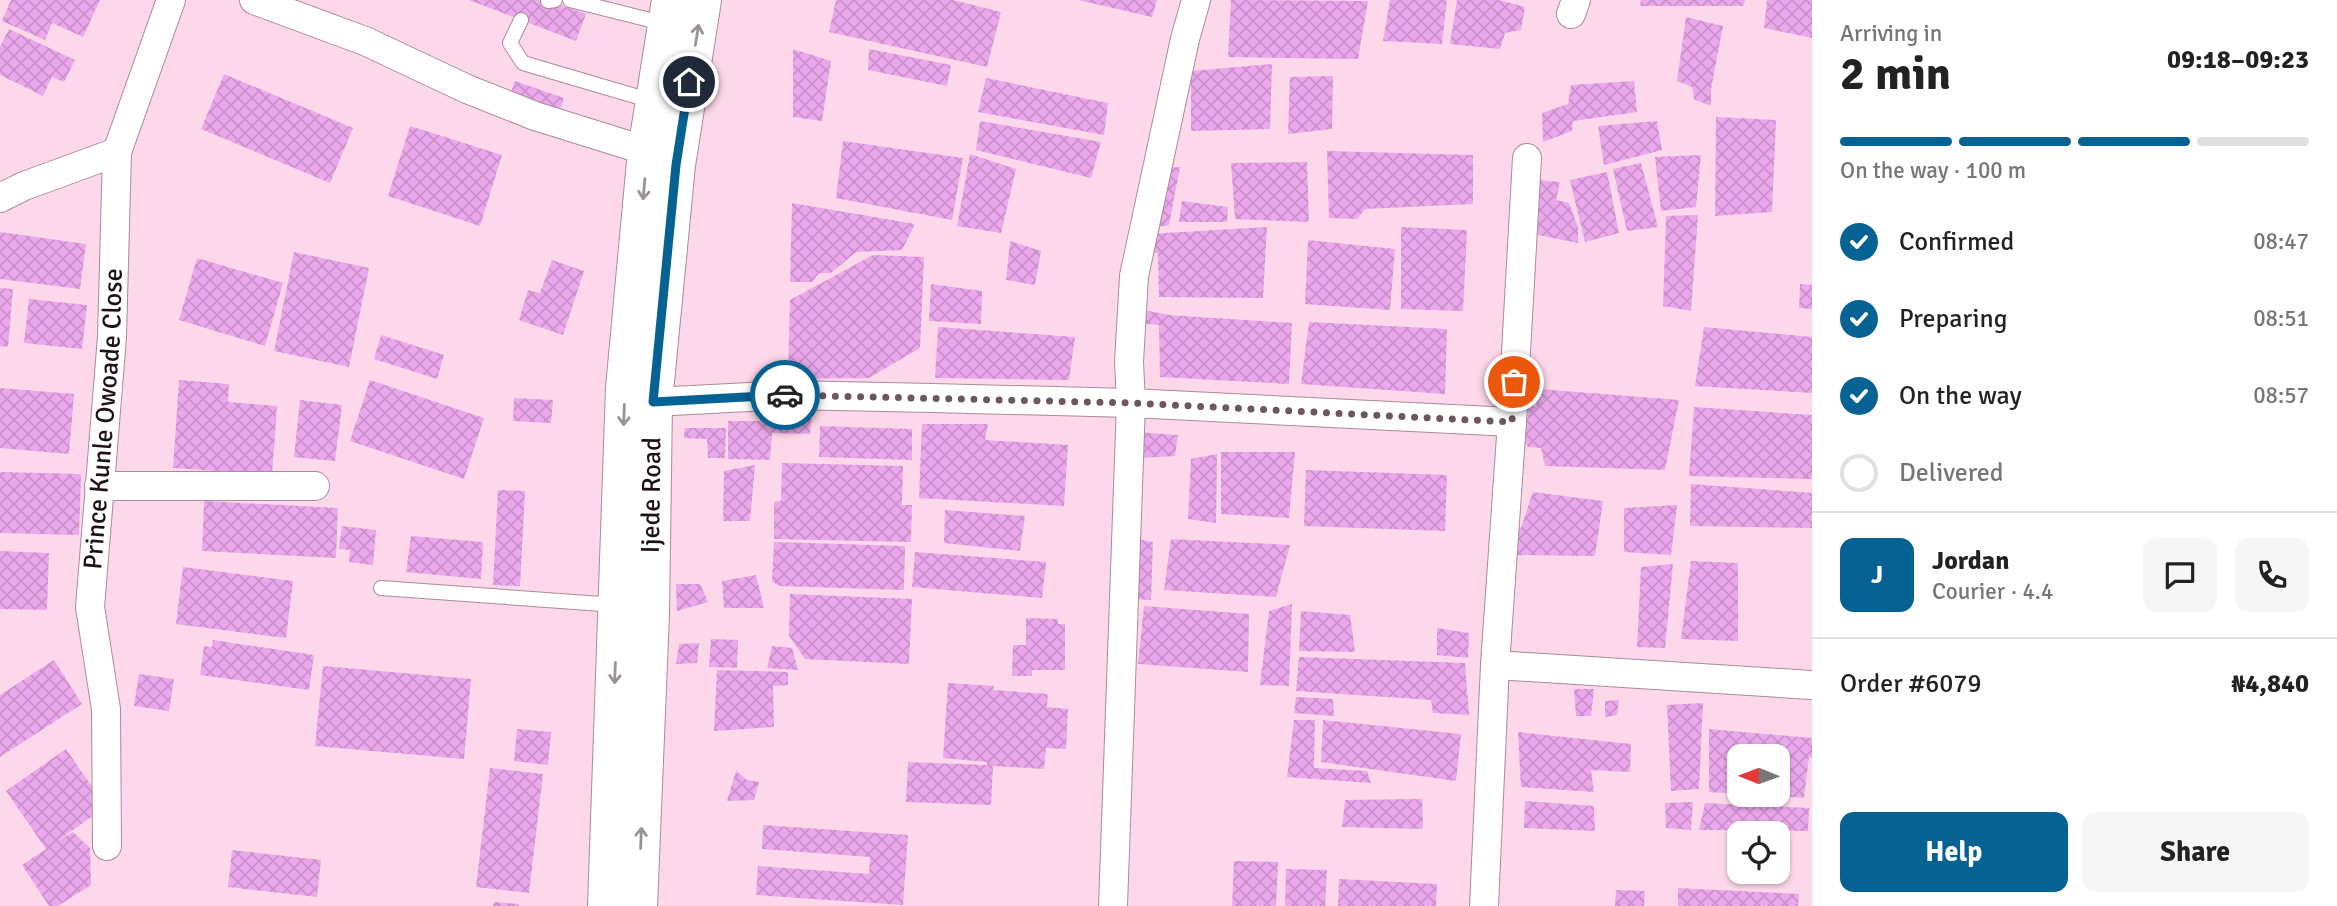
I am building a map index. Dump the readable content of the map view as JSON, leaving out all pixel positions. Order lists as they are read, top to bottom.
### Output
{
  "streets": {
    "main road": ["Ijede Road"],
    "street": ["Prince Kunle Owoade Close"]
  },
  "north": "left",
  "page": {
    "heading": ["2 min", "Arriving in", "09:18–09:23"],
    "panel": [
      "Jordan",
      "Courier · 4.4",
      "Order #6079",
      "₦4,840"
    ],
    "bar": "On the way · 100 m",
    "list": [
      ["Confirmed", "08:47"],
      ["Preparing", "08:51"],
      ["On the way", "08:57"],
      "Delivered"
    ],
    "round": "J",
    "buttons": ["Help", "Share"]
  }
}
